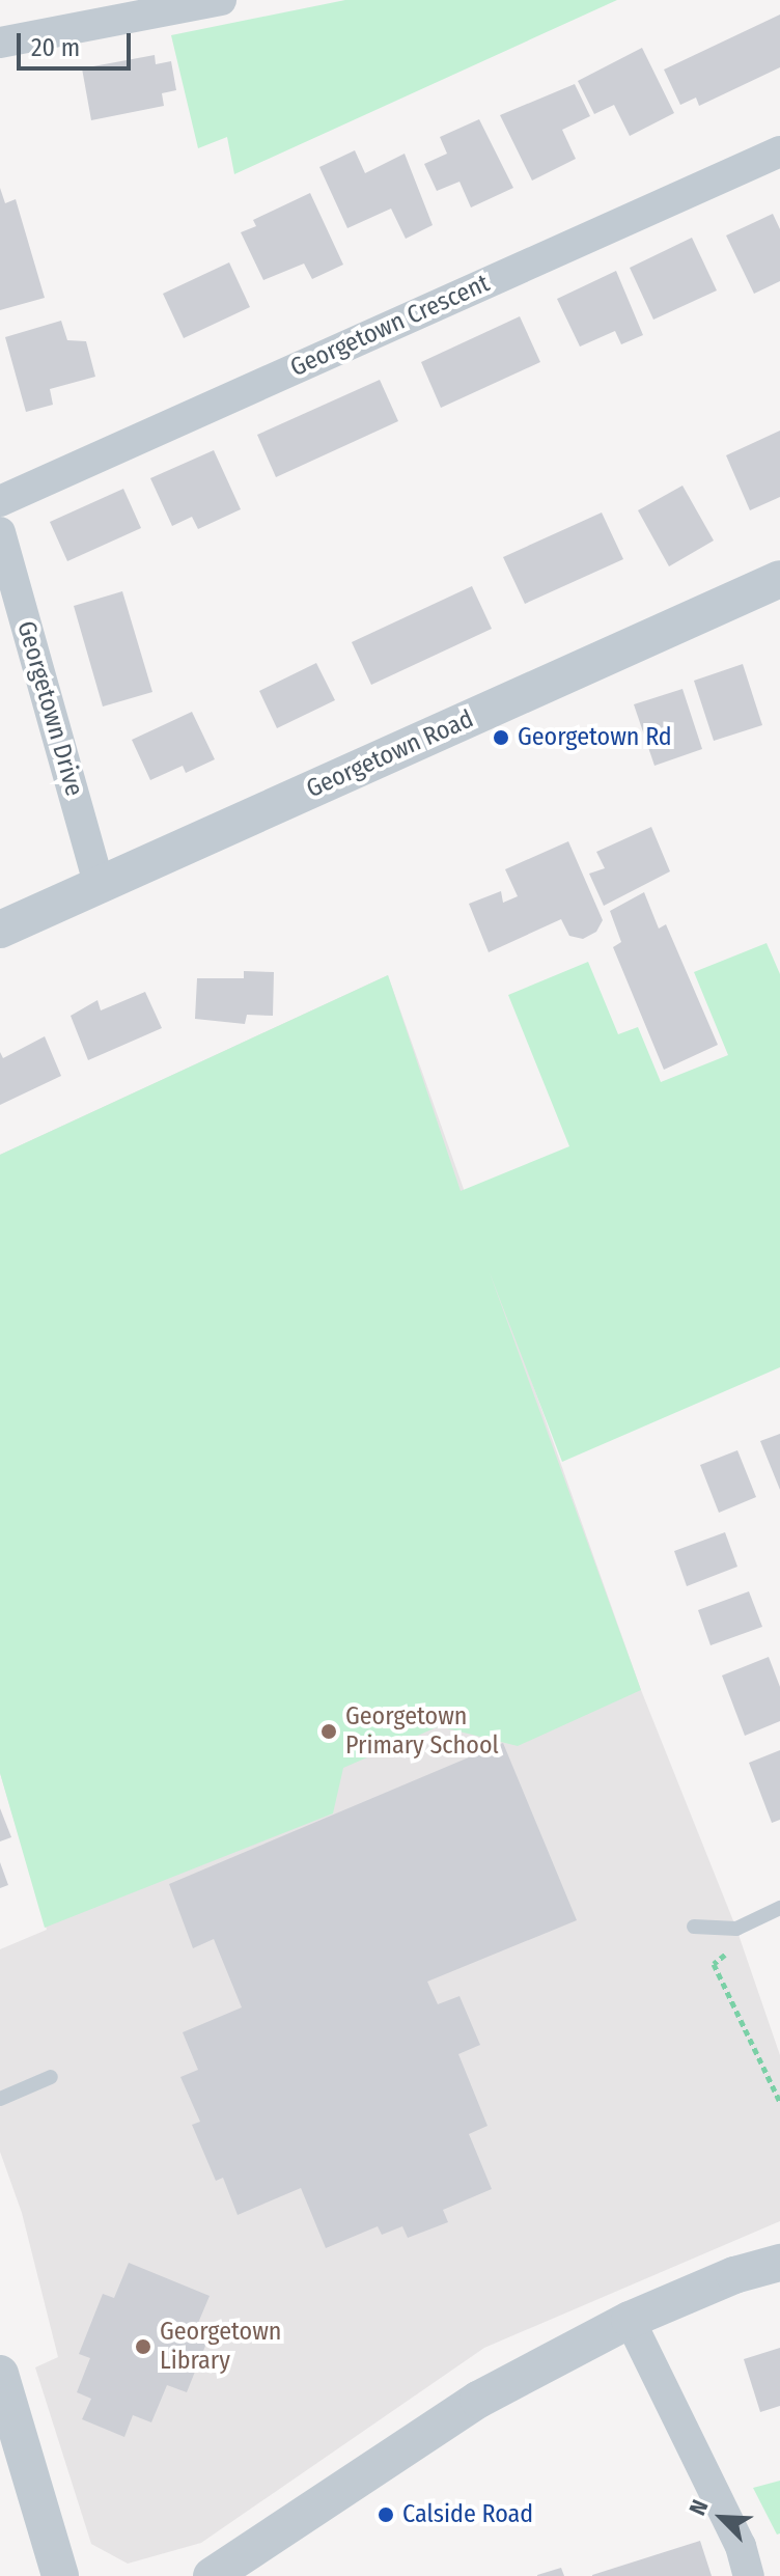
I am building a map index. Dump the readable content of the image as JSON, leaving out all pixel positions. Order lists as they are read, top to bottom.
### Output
{
  "streets": {
    "street": ["Georgetown Crescent", "Georgetown Drive", "Georgetown Road"]
  },
  "crossings": [
    ["Georgetown Drive", "Georgetown Road"]
  ],
  "places": [
    "Georgetown Rd",
    "Georgetown Primary School",
    "Georgetown Library",
    "Calside Road"
  ],
  "scale_bar": "20 m",
  "north": "top left"
}
